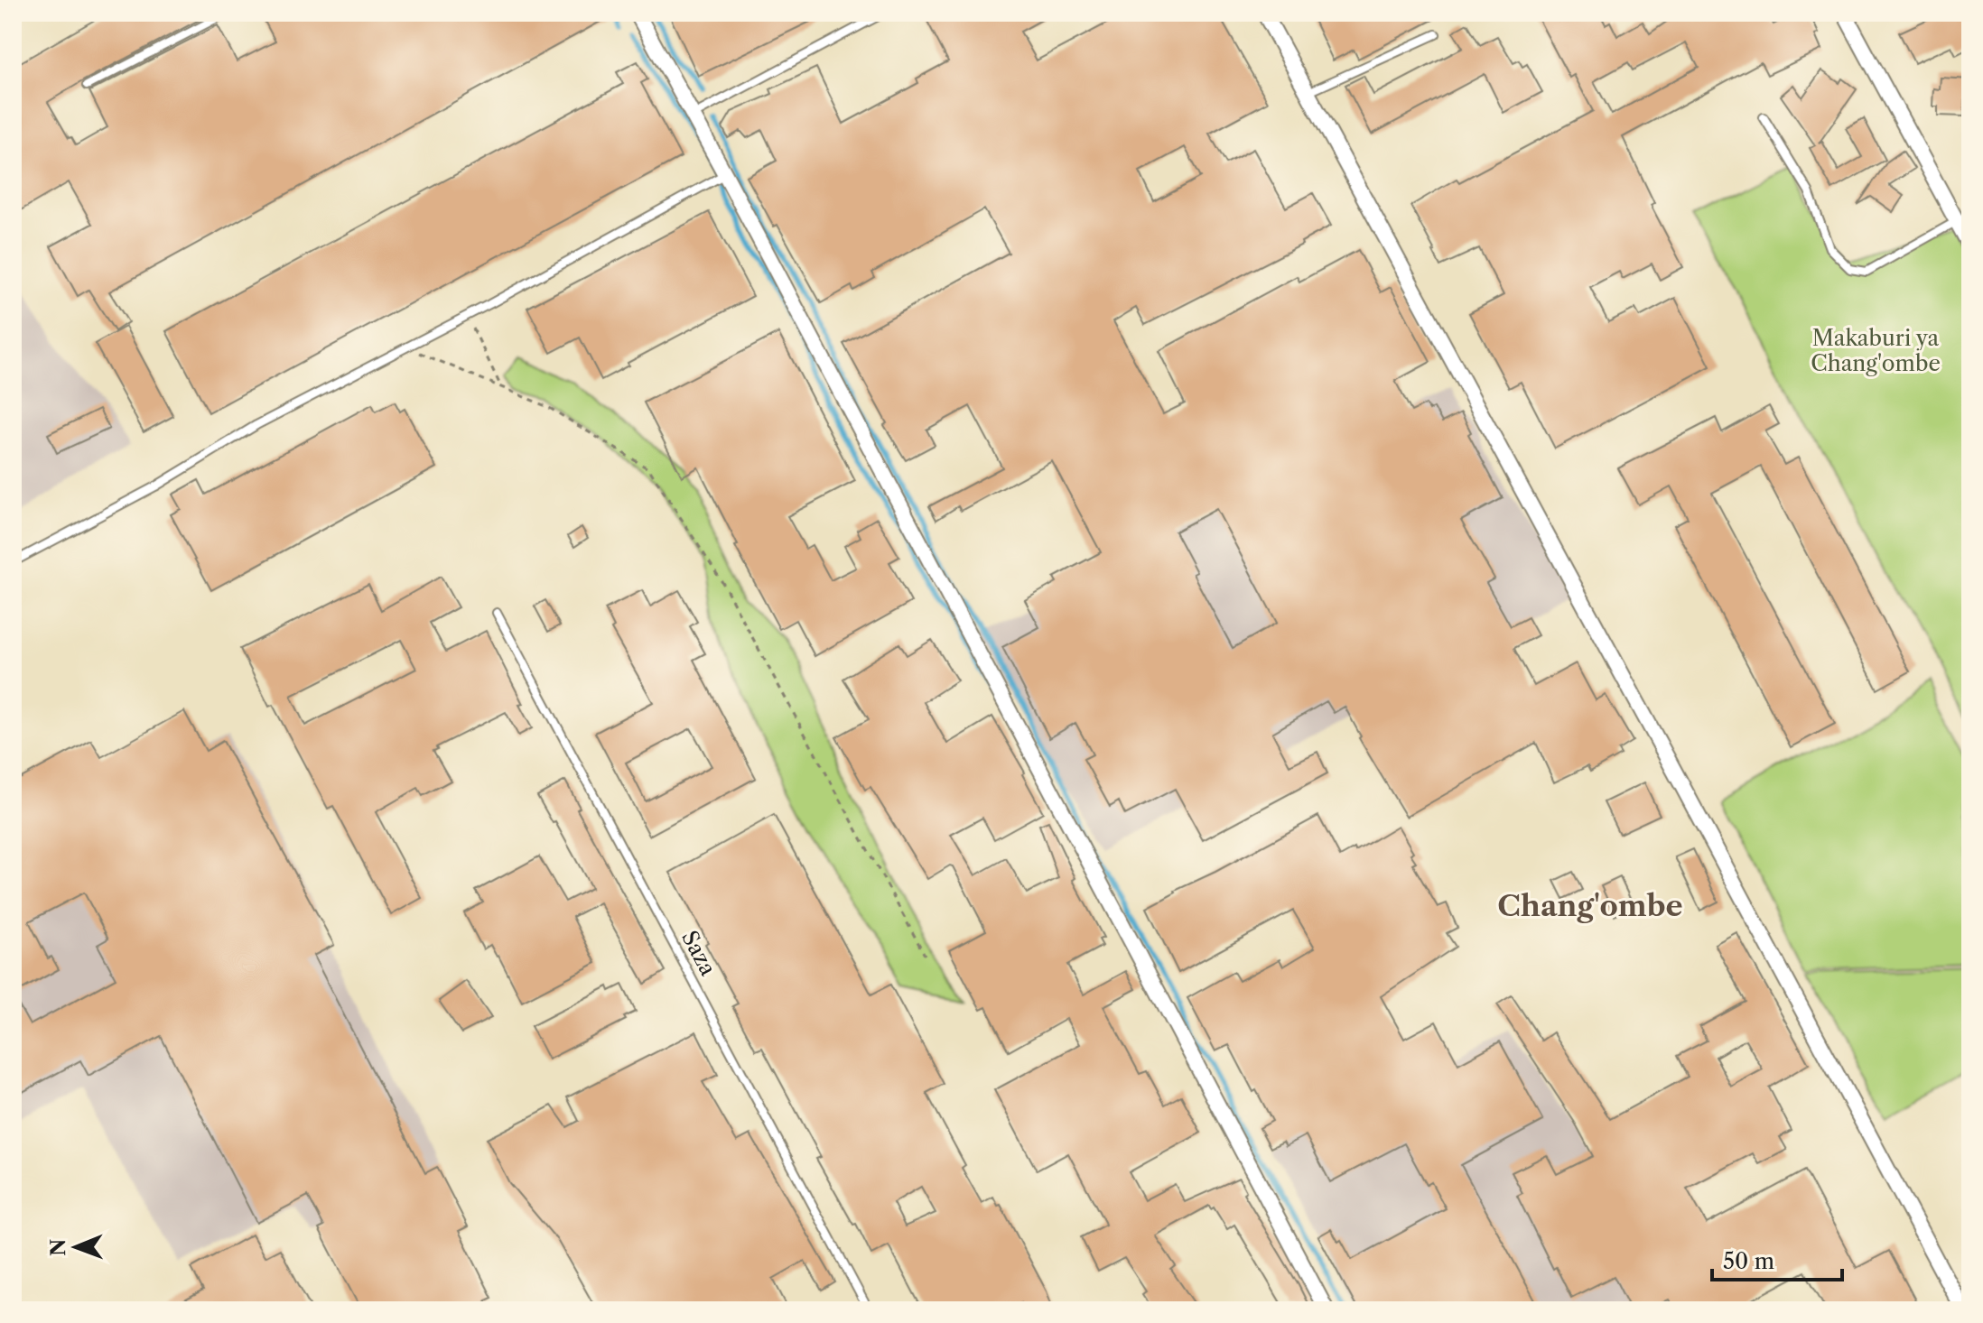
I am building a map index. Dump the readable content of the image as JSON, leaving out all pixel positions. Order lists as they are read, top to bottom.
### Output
{
  "streets": {
    "lane": ["Saza"]
  },
  "districts": ["Chang'ombe"],
  "parks": ["Makaburi ya Chang'ombe"],
  "scale_bar": "50 m",
  "north": "left"
}
